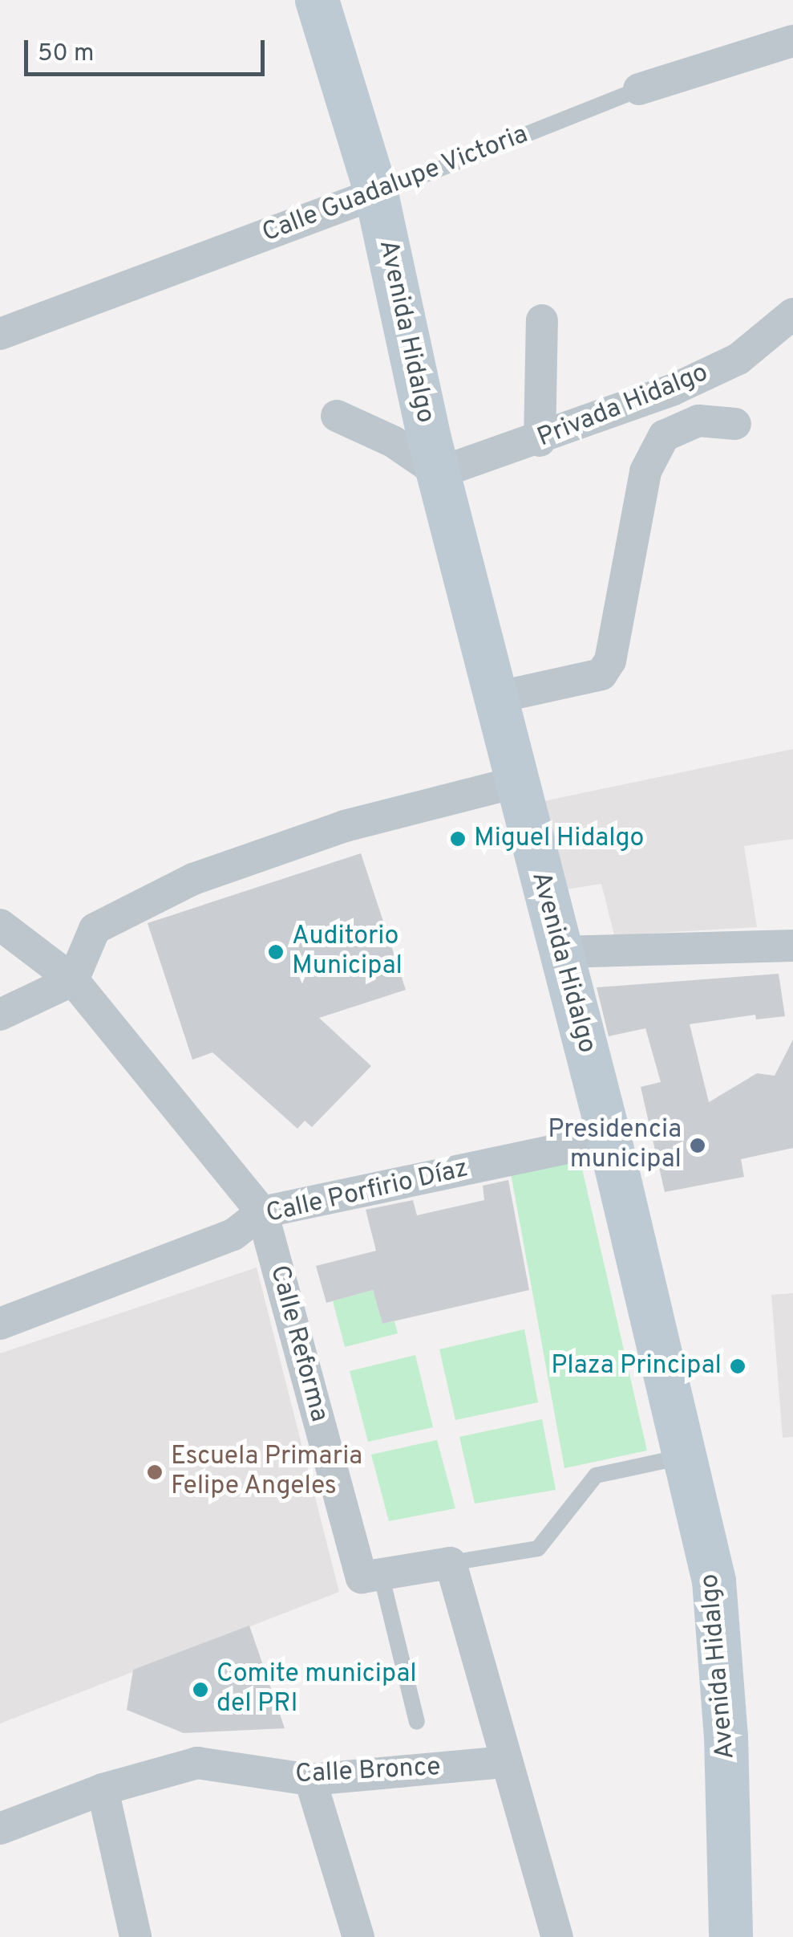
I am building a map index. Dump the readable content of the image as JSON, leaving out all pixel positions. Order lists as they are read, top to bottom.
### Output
{
  "streets": {
    "street": [
      "Calle Guadalupe Victoria",
      "Avenida Hidalgo",
      "Privada Hidalgo",
      "Calle Porfirio Díaz",
      "Calle Reforma",
      "Calle Bronce"
    ]
  },
  "crossings": [
    ["Calle Guadalupe Victoria", "Avenida Hidalgo"],
    ["Avenida Hidalgo", "Privada Hidalgo"],
    ["Avenida Hidalgo", "Calle Porfirio Díaz"],
    ["Calle Porfirio Díaz", "Calle Reforma"]
  ],
  "places": [
    "Miguel Hidalgo",
    "Auditorio Municipal",
    "Presidencia municipal",
    "Plaza Principal",
    "Escuela Primaria Felipe Angeles",
    "Comite municipal del PRI"
  ],
  "scale_bar": "50 m"
}
